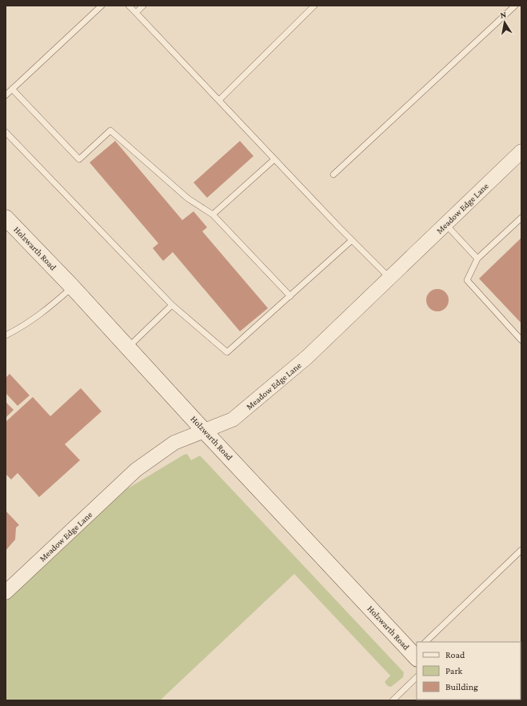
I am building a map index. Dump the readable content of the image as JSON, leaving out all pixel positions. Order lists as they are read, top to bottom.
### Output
{
  "streets": {
    "main road": ["Holzwarth Road"],
    "street": ["Meadow Edge Lane"]
  },
  "crossings": [
    ["Meadow Edge Lane", "Holzwarth Road"]
  ],
  "legend": ["Road", "Park", "Building"],
  "north": "top"
}
